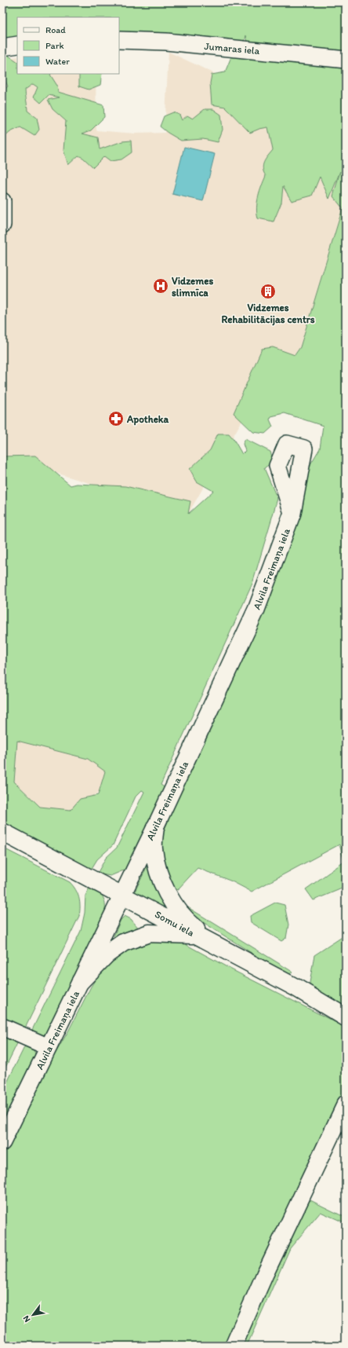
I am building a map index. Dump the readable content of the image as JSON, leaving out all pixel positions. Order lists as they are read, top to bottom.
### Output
{
  "streets": {
    "main road": ["Somu iela"],
    "street": ["Jumaras iela", "Alvila Freimaņa iela"]
  },
  "crossings": [
    ["Alvila Freimaņa iela", "Somu iela"]
  ],
  "places": {
    "hospital": ["Vidzemes slimnīca"],
    "building": ["Vidzemes Rehabilitācijas centrs"],
    "pharmacy": ["Apotheka"]
  },
  "legend": ["Road", "Park", "Water"],
  "north": "bottom left"
}
